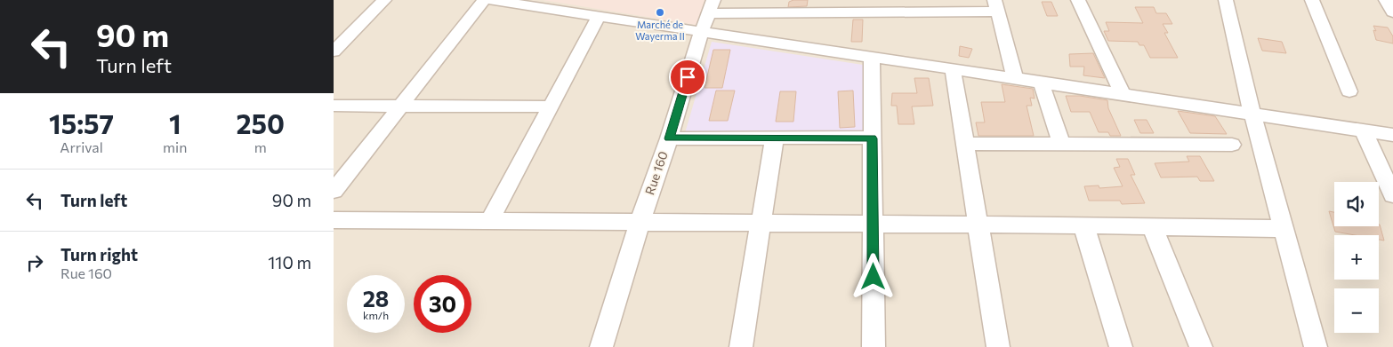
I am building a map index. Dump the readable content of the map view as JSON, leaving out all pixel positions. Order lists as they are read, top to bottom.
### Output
{
  "streets": {
    "street": ["Rue 160"]
  },
  "places": ["Marché de Wayerma II"],
  "page": {
    "turn": ["90 m", "Turn left"],
    "eta": [
      "15:57",
      "Arrival",
      "1",
      "min",
      "250",
      "m"
    ],
    "list": [
      {
        "name": "Turn left",
        "value": "90 m"
      },
      {
        "name": "Turn right",
        "note": "Rue 160",
        "value": "110 m"
      }
    ],
    "map_buttons": ["+", "−"],
    "speed": "28 km/h",
    "limit": "30"
  }
}
